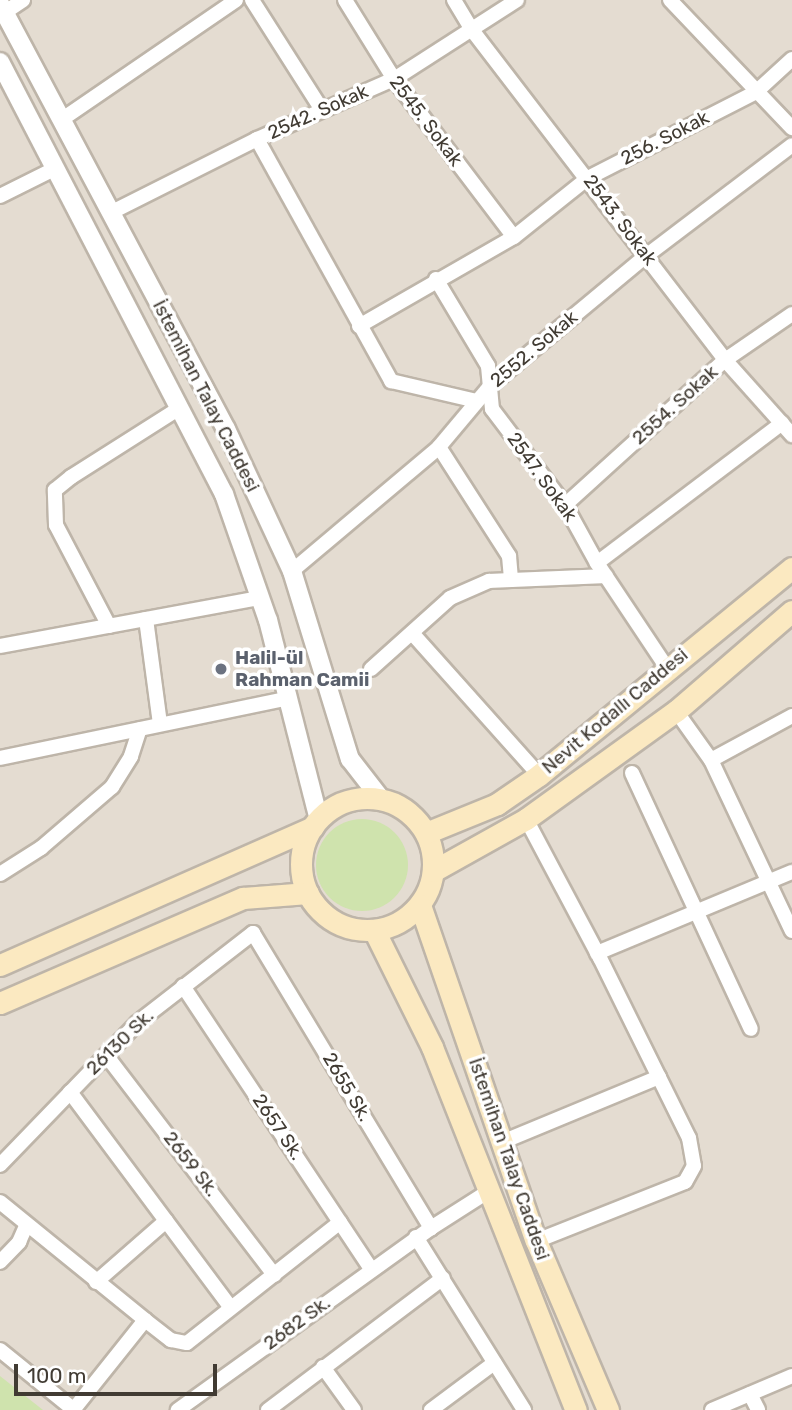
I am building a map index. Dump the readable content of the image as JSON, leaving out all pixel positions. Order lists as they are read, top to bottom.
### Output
{
  "streets": {
    "main road": ["İstemihan Talay Caddesi", "Nevit Kodallı Caddesi"],
    "street": [
      "2542. Sokak",
      "2545. Sokak",
      "256. Sokak",
      "2543. Sokak",
      "2552. Sokak",
      "2554. Sokak",
      "2547. Sokak",
      "26130 Sk.",
      "2655 Sk.",
      "2657 Sk.",
      "2659 Sk.",
      "2682 Sk."
    ]
  },
  "crossings": [
    ["2542. Sokak", "2545. Sokak"],
    ["2542. Sokak", "2543. Sokak"],
    ["2542. Sokak", "İstemihan Talay Caddesi"],
    ["2545. Sokak", "256. Sokak"],
    ["256. Sokak", "2543. Sokak"],
    ["256. Sokak", "2547. Sokak"],
    ["2543. Sokak", "2552. Sokak"],
    ["2543. Sokak", "2554. Sokak"],
    ["2552. Sokak", "İstemihan Talay Caddesi"],
    ["2552. Sokak", "2547. Sokak"],
    ["İstemihan Talay Caddesi", "Nevit Kodallı Caddesi"],
    ["2554. Sokak", "2547. Sokak"],
    ["2547. Sokak", "Nevit Kodallı Caddesi"],
    ["26130 Sk.", "2655 Sk."],
    ["26130 Sk.", "2657 Sk."],
    ["26130 Sk.", "2659 Sk."],
    ["2657 Sk.", "2682 Sk."]
  ],
  "places": ["Halil-ül Rahman Camii"],
  "scale_bar": "100 m"
}
